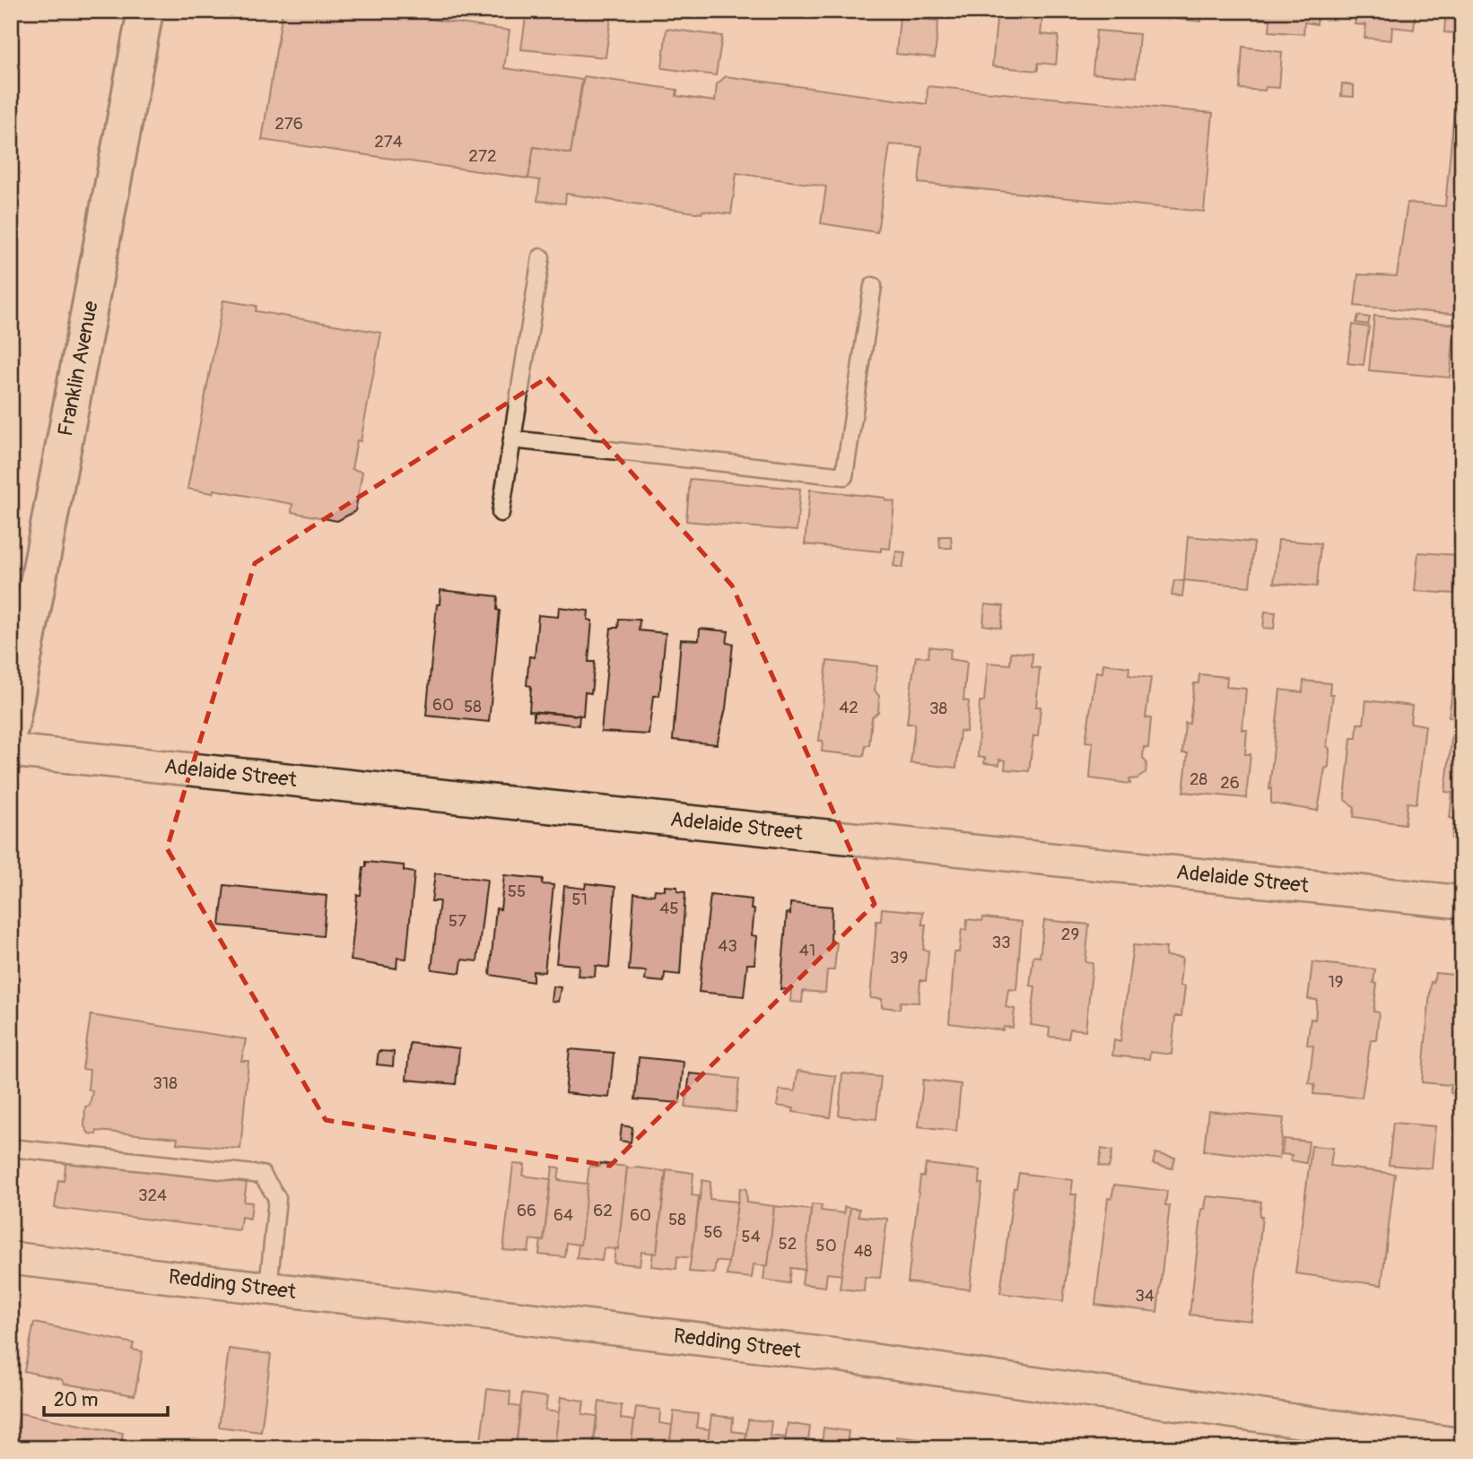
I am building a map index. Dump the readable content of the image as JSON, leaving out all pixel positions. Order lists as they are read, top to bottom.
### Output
{
  "streets": {
    "main road": ["Franklin Avenue"],
    "street": ["Adelaide Street", "Redding Street"]
  },
  "house_numbers": [
    "276",
    "274",
    "272",
    "60",
    "58",
    "42",
    "38",
    "28",
    "26",
    "55",
    "51",
    "45",
    "57",
    "29",
    "33",
    "43",
    "41",
    "39",
    "19",
    "318",
    "324",
    "66",
    "62",
    "64",
    "60",
    "58",
    "56",
    "54",
    "52",
    "50",
    "48",
    "34"
  ],
  "scale_bar": "20 m"
}
